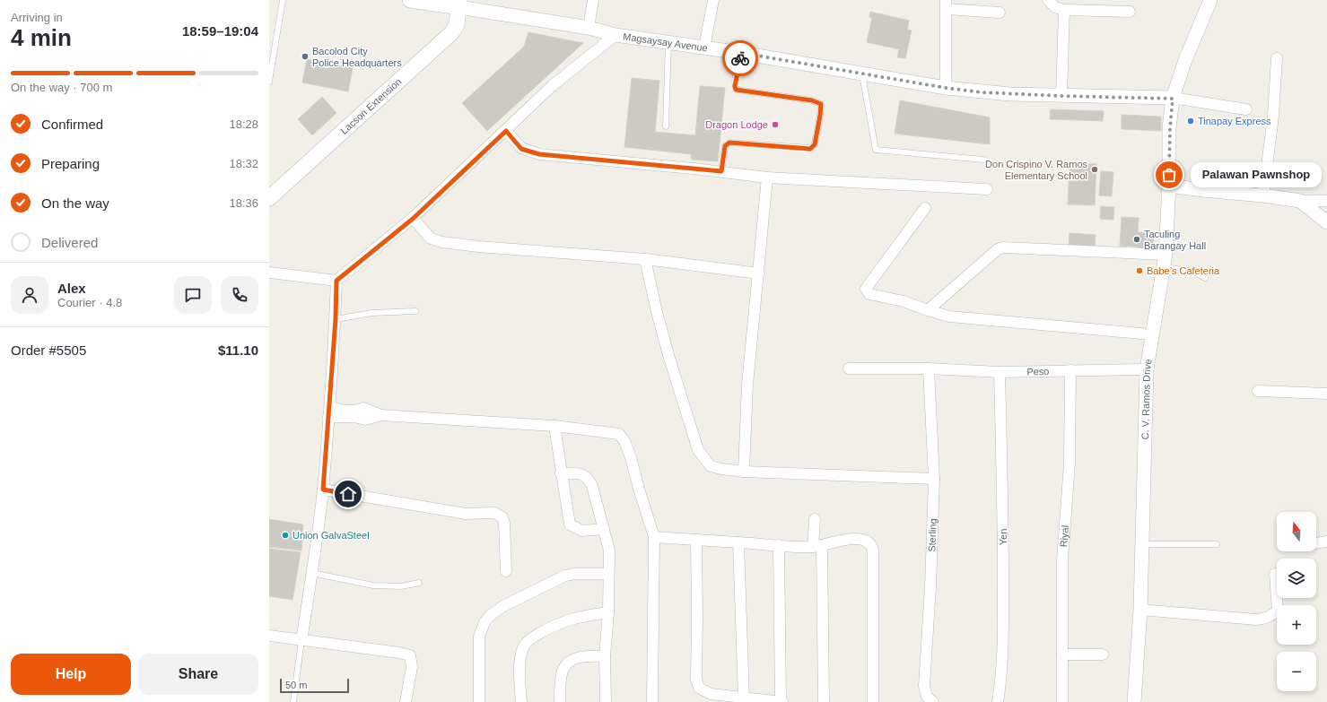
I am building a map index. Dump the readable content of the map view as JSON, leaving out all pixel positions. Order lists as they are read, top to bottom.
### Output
{
  "streets": {
    "main road": ["Lacson Extension"],
    "street": [
      "Magsaysay Avenue",
      "Peso",
      "C. V. Ramos Drive",
      "Sterling",
      "Riyal",
      "Yen"
    ]
  },
  "crossings": [
    ["Magsaysay Avenue", "Lacson Extension"],
    ["Magsaysay Avenue", "C. V. Ramos Drive"],
    ["Peso", "C. V. Ramos Drive"],
    ["Peso", "Sterling"],
    ["Peso", "Riyal"],
    ["Peso", "Yen"]
  ],
  "places": [
    "Bacolod City Police Headquarters",
    "Tinapay Express",
    "Dragon Lodge",
    "Don Crispino V. Ramos Elementary School",
    "Palawan Pawnshop",
    "Taculing Barangay Hall",
    "Babe’s Cafeteria",
    "Union GalvaSteel"
  ],
  "scale_bar": "50 m",
  "north": "top",
  "page": {
    "heading": ["4 min", "Arriving in", "18:59–19:04"],
    "panel": [
      "Alex",
      "Courier · 4.8",
      "Order #5505",
      "$11.10"
    ],
    "bar": "On the way · 700 m",
    "list": [
      ["Confirmed", "18:28"],
      ["Preparing", "18:32"],
      ["On the way", "18:36"],
      "Delivered"
    ],
    "bubble": "Palawan Pawnshop",
    "map_buttons": ["+", "−"],
    "buttons": ["Help", "Share"],
    "scale": "50 m"
  }
}
